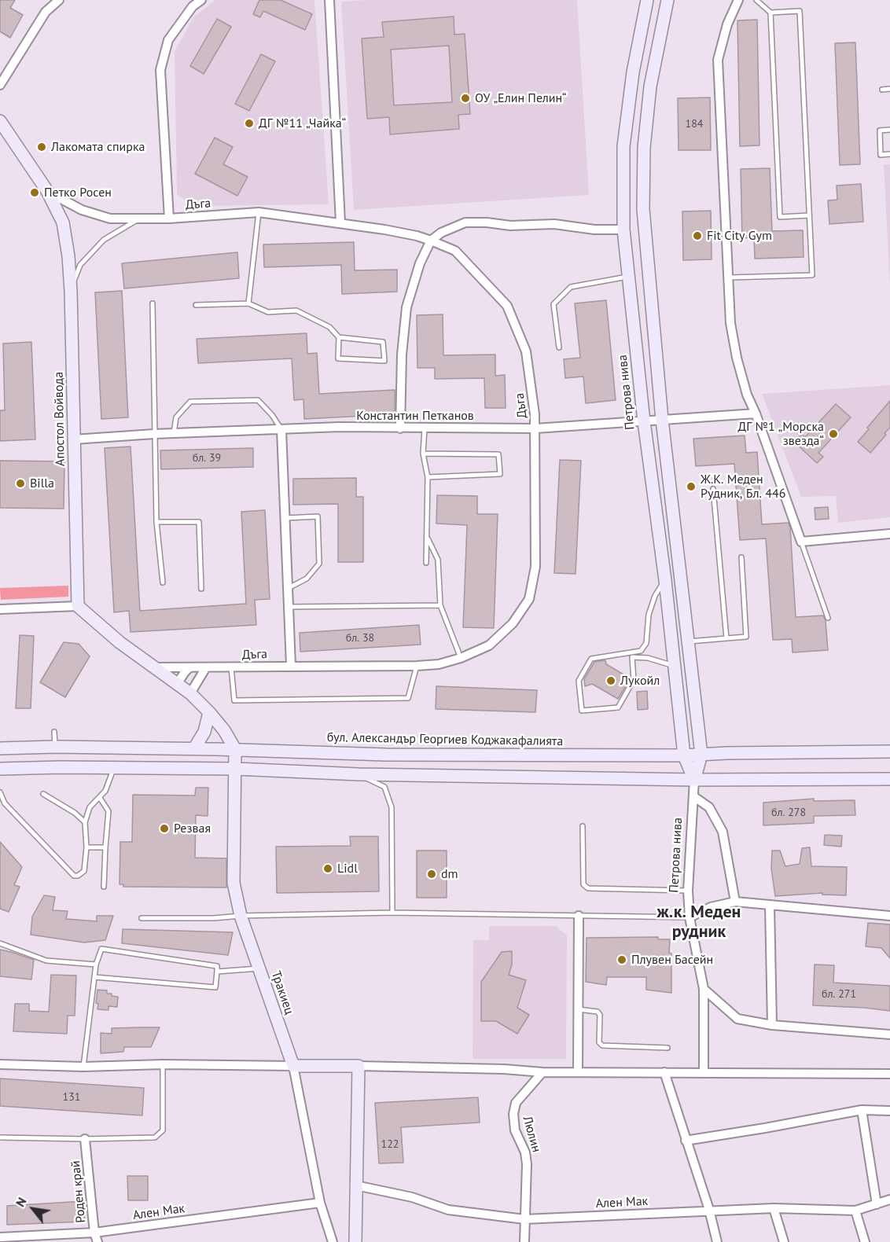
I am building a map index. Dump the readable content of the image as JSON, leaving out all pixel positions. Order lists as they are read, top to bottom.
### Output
{
  "streets": {
    "street": [
      "Дъга",
      "Петрова нива",
      "Константин Петканов",
      "Апостол Войвода",
      "бул. Александър Георгиев Коджакафалията",
      "Тракиец",
      "Люлин",
      "Роден край",
      "Ален Мак"
    ]
  },
  "crossings": [
    ["Дъга", "Константин Петканов"],
    ["Дъга", "Апостол Войвода"],
    ["Петрова нива", "Константин Петканов"],
    ["Петрова нива", "бул. Александър Георгиев Коджакафалията"],
    ["Константин Петканов", "Апостол Войвода"],
    ["бул. Александър Георгиев Коджакафалията", "Тракиец"],
    ["Тракиец", "Ален Мак"],
    ["Люлин", "Ален Мак"],
    ["Роден край", "Ален Мак"]
  ],
  "districts": ["ж.к. Меден рудник"],
  "places": [
    "ОУ „Елин Пелин“",
    "ДГ №11 „Чайка“",
    "Лакомата спирка",
    "Петко Росен",
    "Fit City Gym",
    "ДГ №1 „Морска звезда“",
    "Billa",
    "Ж.К. Меден Рудник, Бл. 446",
    "Лукойл",
    "Резвая",
    "Lidl",
    "dm",
    "Плувен Басейн"
  ],
  "house_numbers": [
    "184",
    "бл. 39",
    "бл. 38",
    "бл. 278",
    "бл. 271",
    "131",
    "122"
  ],
  "north": "top left"
}
